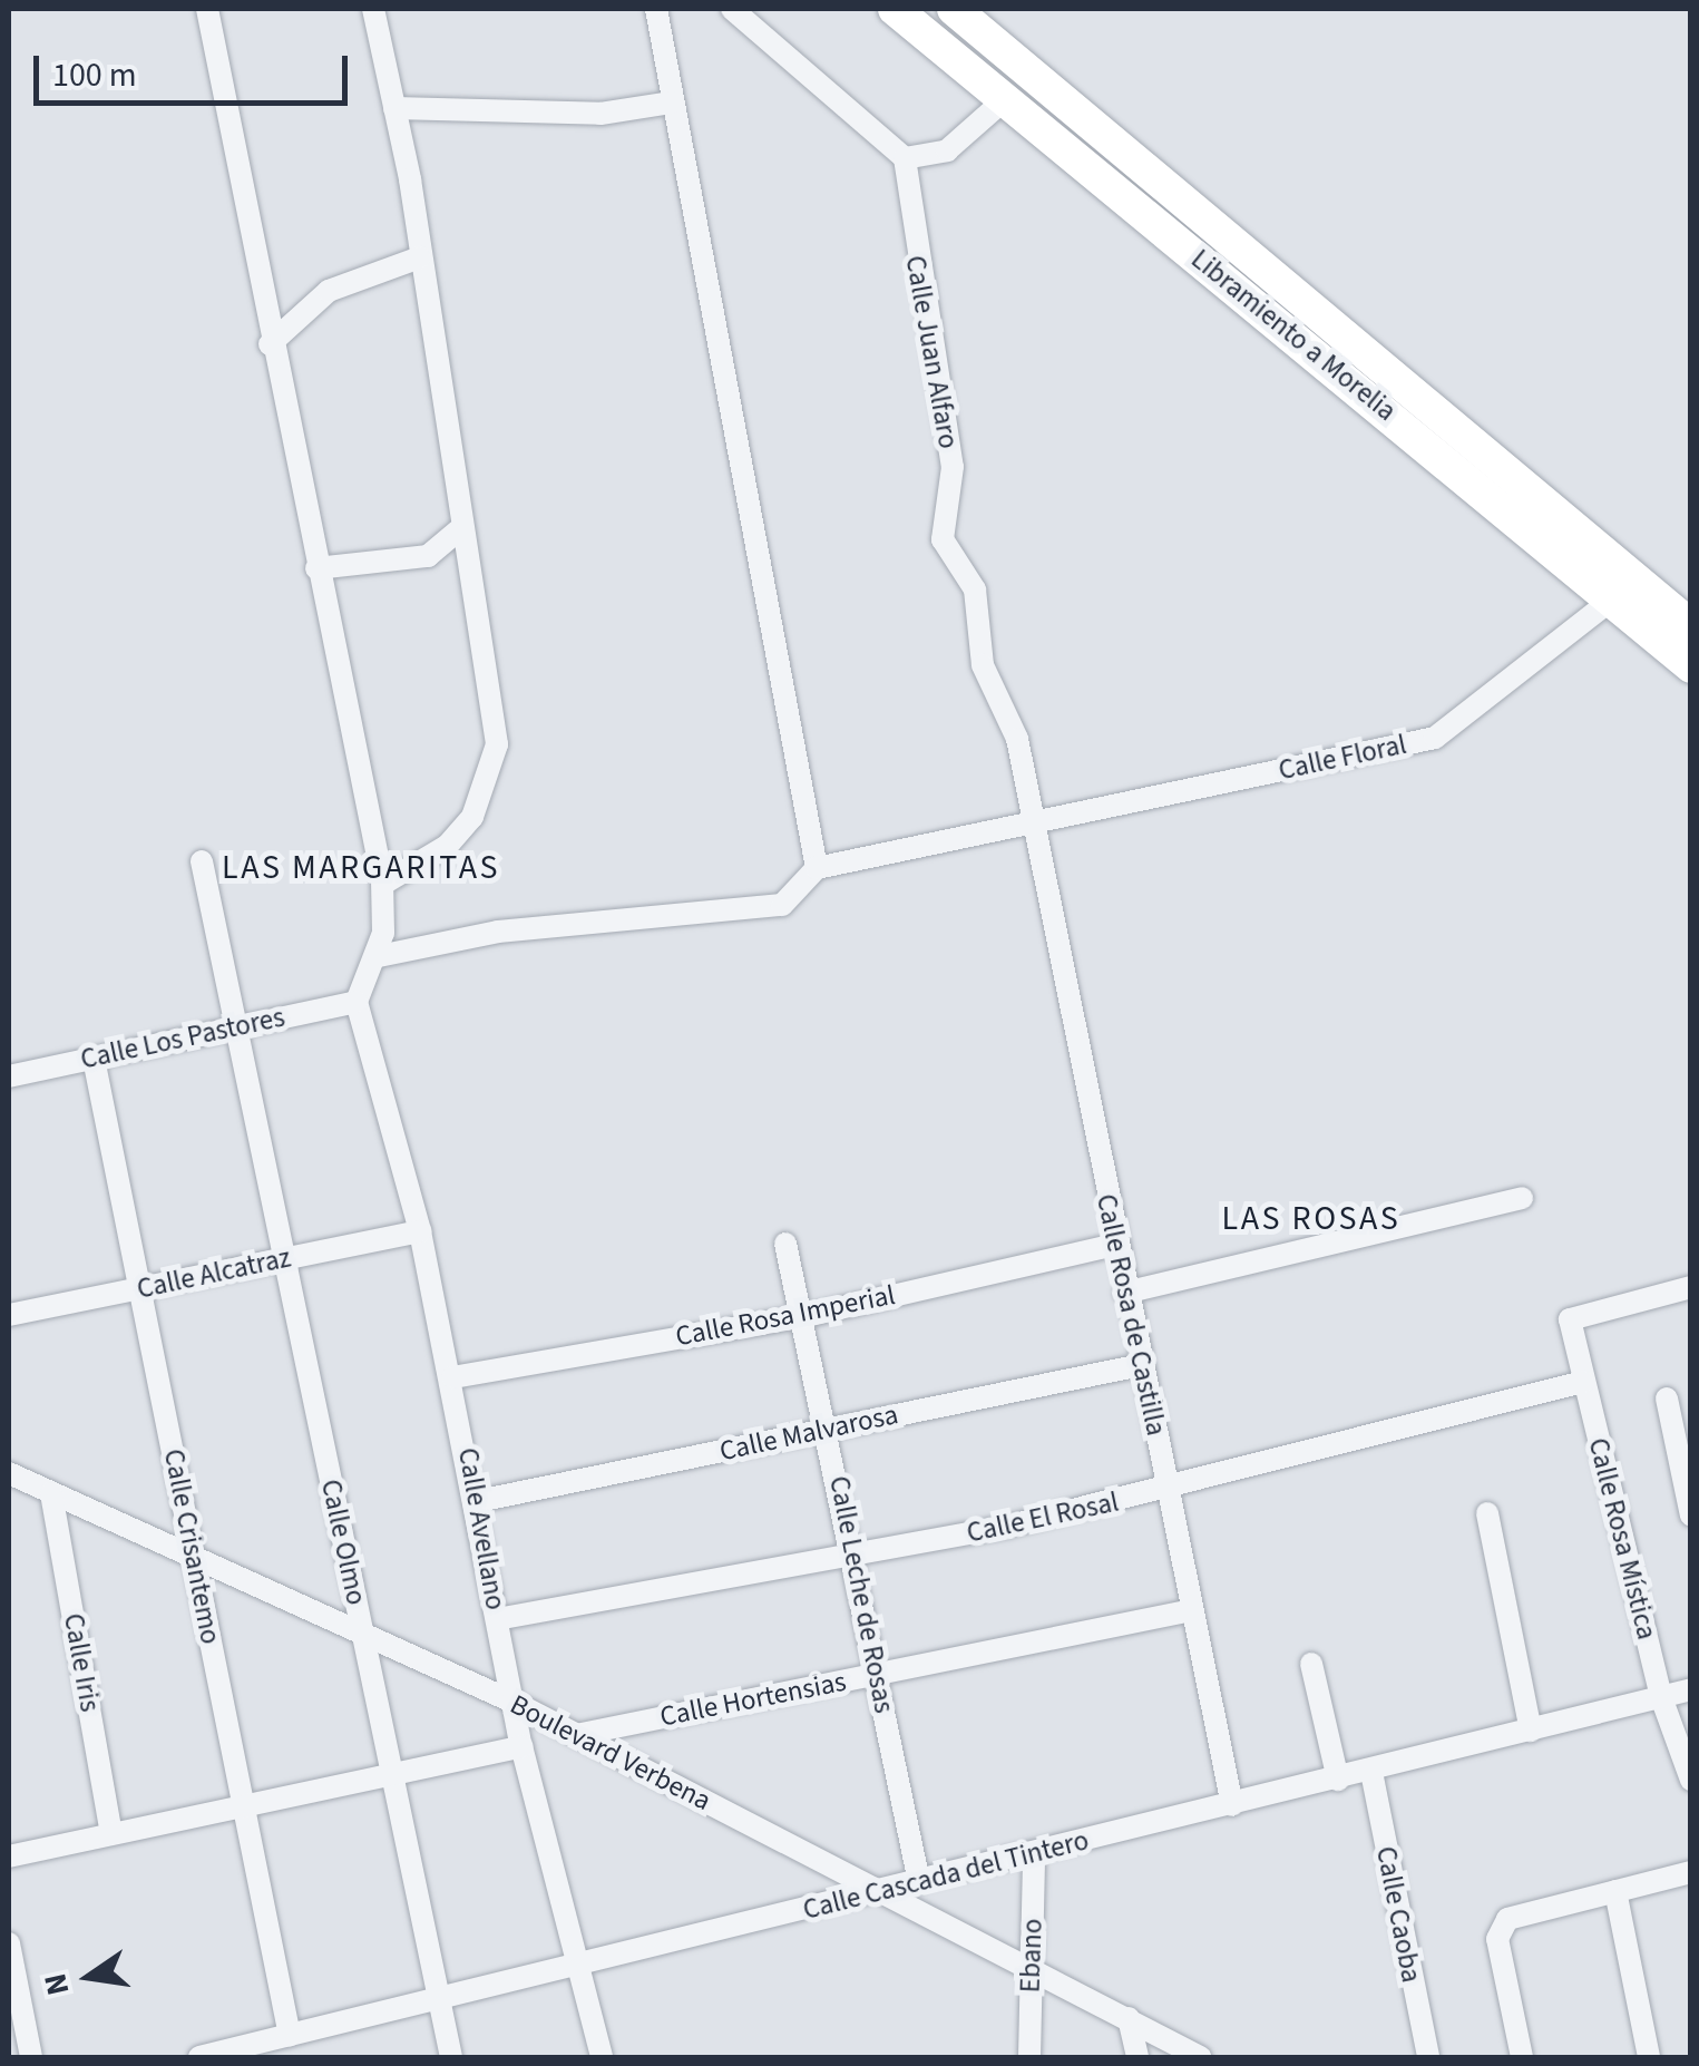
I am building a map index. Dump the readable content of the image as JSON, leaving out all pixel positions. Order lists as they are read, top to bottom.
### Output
{
  "streets": {
    "highway": ["Libramiento a Morelia"],
    "street": [
      "Calle Juan Alfaro",
      "Calle Floral",
      "Calle Los Pastores",
      "Calle Alcatraz",
      "Calle Rosa de Castilla",
      "Calle Rosa Imperial",
      "Calle Malvarosa",
      "Calle El Rosal",
      "Calle Avellano",
      "Calle Rosa Mística",
      "Calle Olmo",
      "Calle Crisantemo",
      "Calle Leche de Rosas",
      "Calle Iris",
      "Calle Hortensias",
      "Boulevard Verbena",
      "Calle Cascada del Tintero",
      "Calle Caoba",
      "Ebano"
    ]
  },
  "crossings": [
    ["Libramiento a Morelia", "Calle Floral"],
    ["Calle Juan Alfaro", "Calle Floral"],
    ["Calle Juan Alfaro", "Calle Rosa de Castilla"],
    ["Calle Floral", "Calle Rosa de Castilla"],
    ["Calle Los Pastores", "Calle Avellano"],
    ["Calle Los Pastores", "Calle Olmo"],
    ["Calle Los Pastores", "Calle Crisantemo"],
    ["Calle Alcatraz", "Calle Avellano"],
    ["Calle Alcatraz", "Calle Olmo"],
    ["Calle Alcatraz", "Calle Crisantemo"],
    ["Calle Rosa de Castilla", "Calle Rosa Imperial"],
    ["Calle Rosa de Castilla", "Calle Malvarosa"],
    ["Calle Rosa de Castilla", "Calle El Rosal"],
    ["Calle Rosa de Castilla", "Calle Hortensias"],
    ["Calle Rosa de Castilla", "Calle Cascada del Tintero"],
    ["Calle Rosa Imperial", "Calle Avellano"],
    ["Calle Rosa Imperial", "Calle Leche de Rosas"],
    ["Calle Malvarosa", "Calle Avellano"],
    ["Calle Malvarosa", "Calle Leche de Rosas"],
    ["Calle El Rosal", "Calle Avellano"],
    ["Calle El Rosal", "Calle Rosa Mística"],
    ["Calle El Rosal", "Calle Leche de Rosas"],
    ["Calle Avellano", "Boulevard Verbena"],
    ["Calle Avellano", "Calle Cascada del Tintero"],
    ["Calle Rosa Mística", "Calle Cascada del Tintero"],
    ["Calle Olmo", "Boulevard Verbena"],
    ["Calle Olmo", "Calle Cascada del Tintero"],
    ["Calle Crisantemo", "Boulevard Verbena"],
    ["Calle Crisantemo", "Calle Cascada del Tintero"],
    ["Calle Leche de Rosas", "Calle Hortensias"],
    ["Calle Leche de Rosas", "Calle Cascada del Tintero"],
    ["Calle Iris", "Boulevard Verbena"],
    ["Calle Hortensias", "Boulevard Verbena"],
    ["Boulevard Verbena", "Calle Cascada del Tintero"],
    ["Boulevard Verbena", "Ebano"],
    ["Calle Cascada del Tintero", "Calle Caoba"],
    ["Calle Cascada del Tintero", "Ebano"]
  ],
  "districts": ["LAS MARGARITAS", "LAS ROSAS"],
  "scale_bar": "100 m",
  "north": "left"
}
